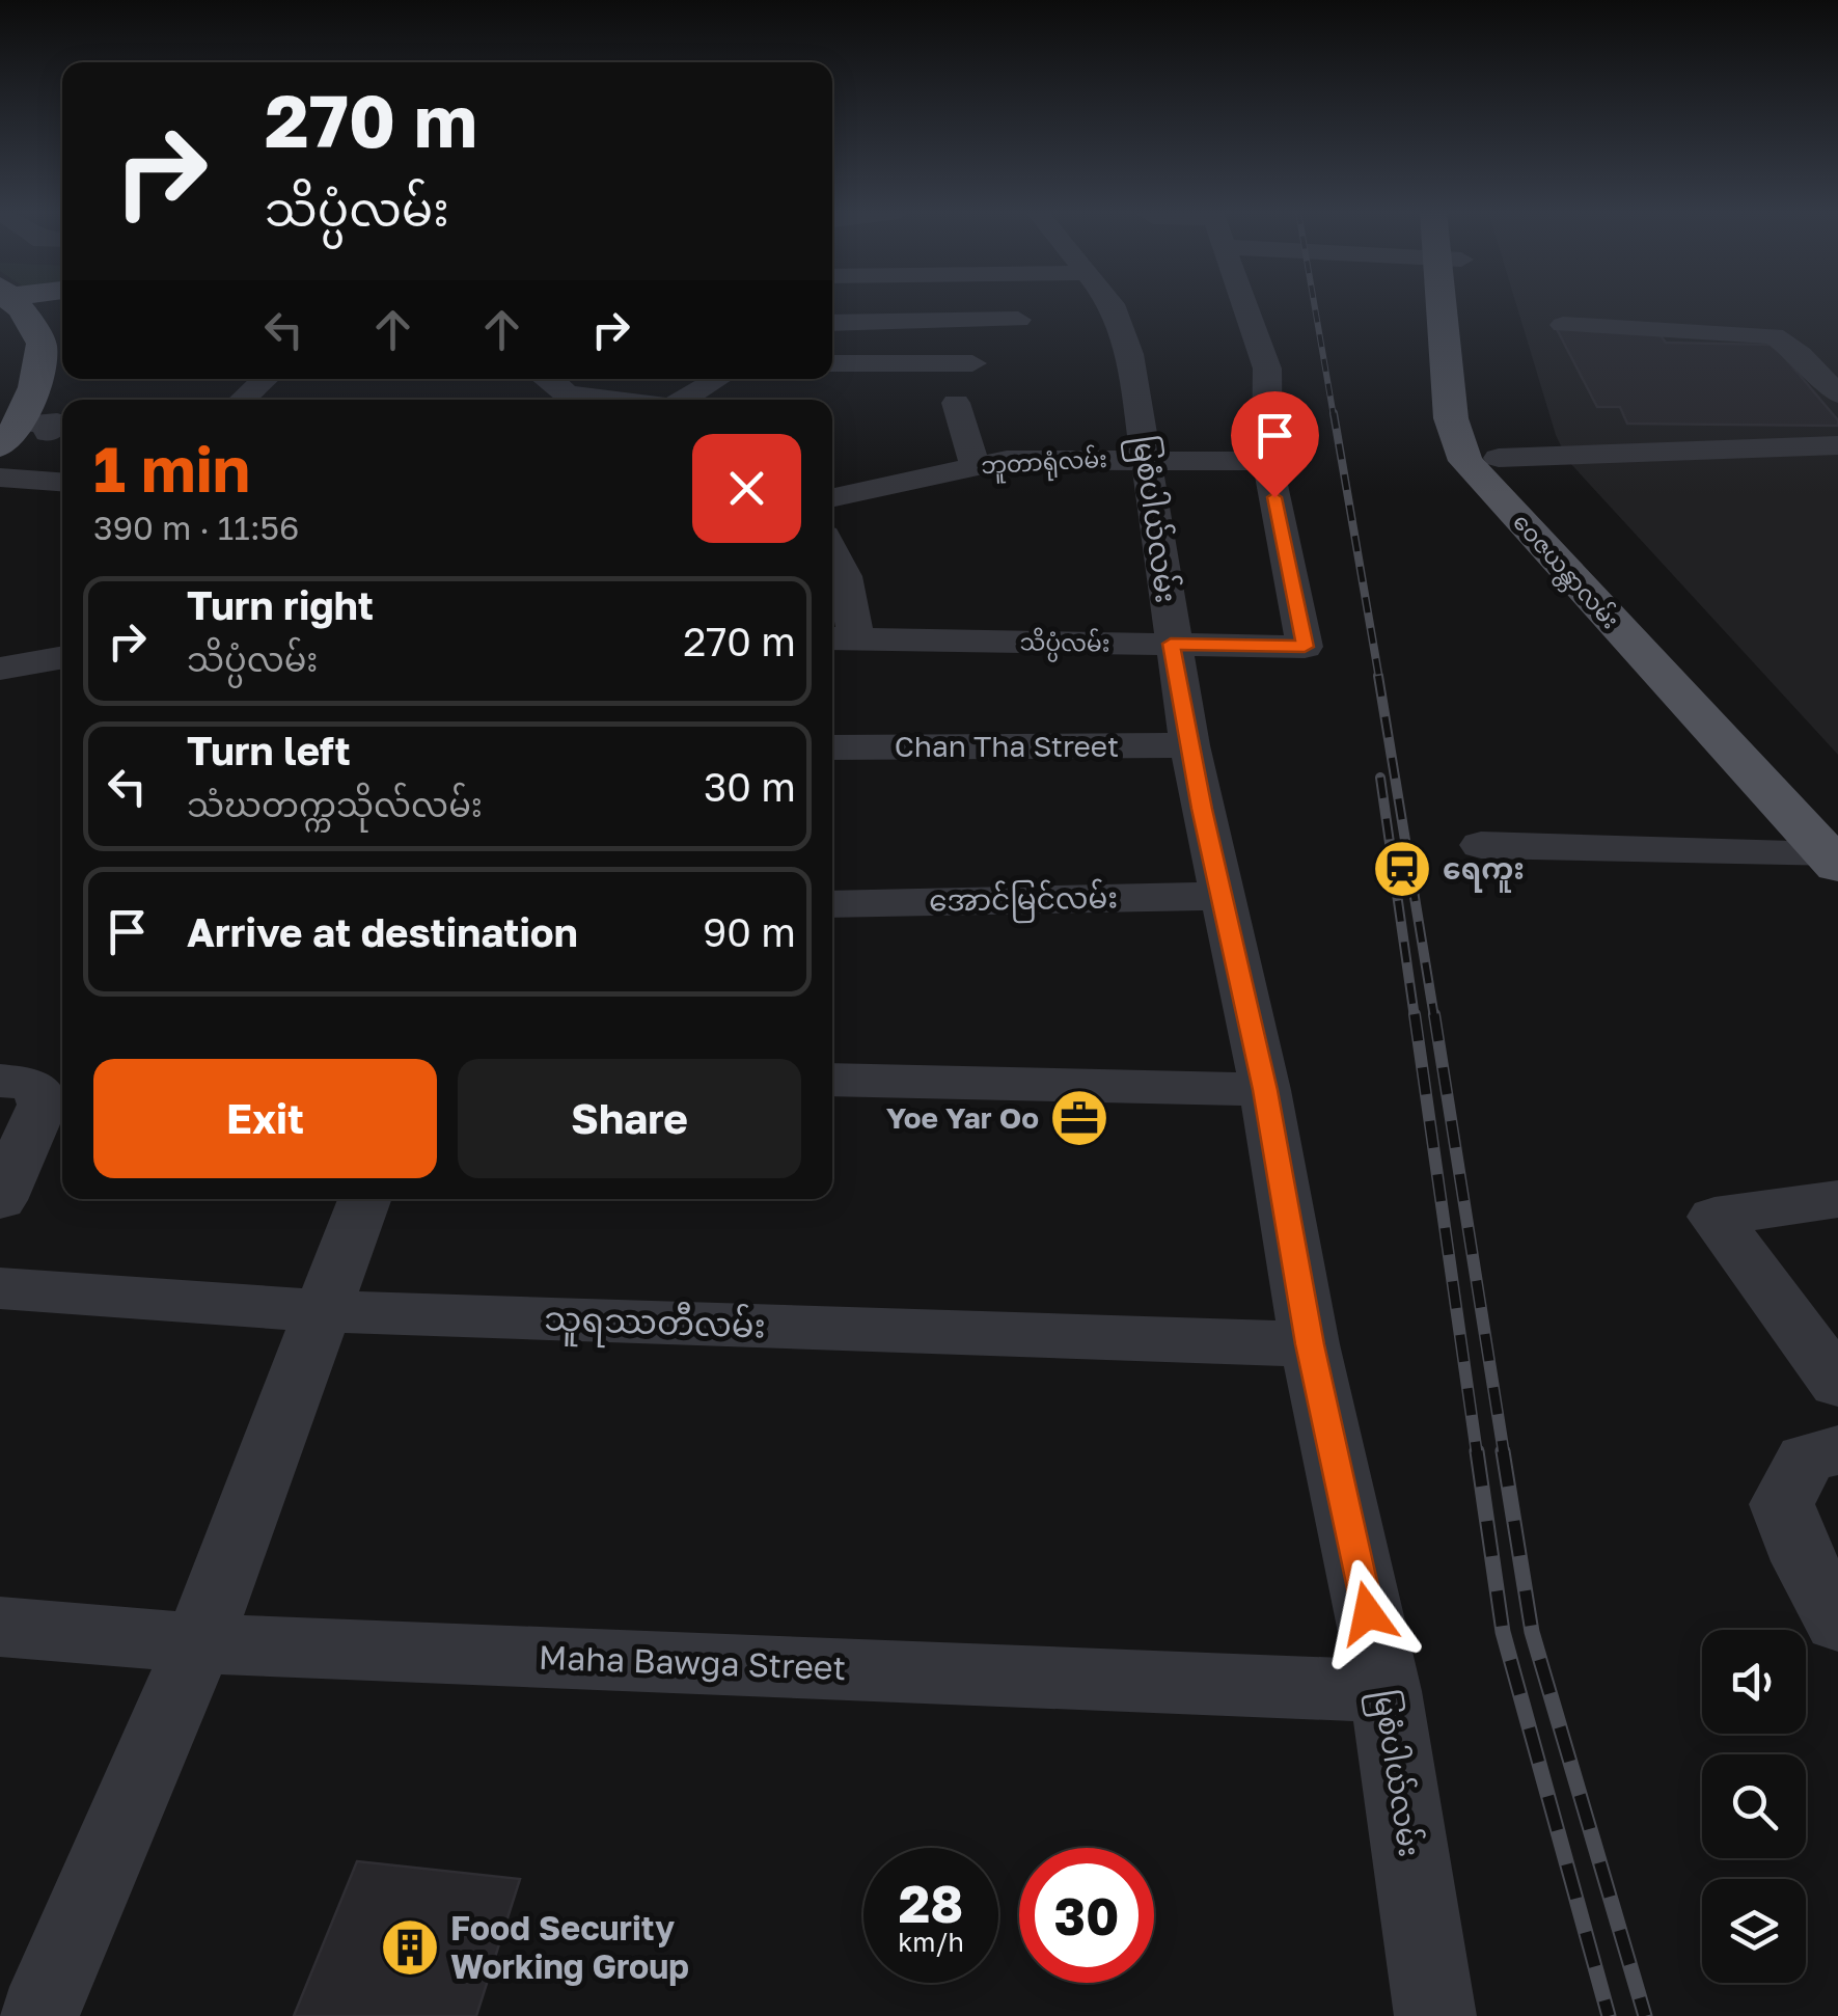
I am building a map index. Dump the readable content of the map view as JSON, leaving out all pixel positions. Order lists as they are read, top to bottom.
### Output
{
  "streets": {
    "main road": ["ဝေဇယန္တာလမ်း"],
    "street": [
      "ဘူတာရုံလမ်း",
      "မြစံပါယ်လမ်း",
      "သိပ္ပံလမ်း",
      "Chan Tha Street",
      "အောင်မြင်လမ်း",
      "သူရဿတီလမ်း",
      "Maha Bawga Street"
    ]
  },
  "crossings": [
    ["ဘူတာရုံလမ်း", "မြစံပါယ်လမ်း"],
    ["ဘူတာရုံလမ်း", "သိပ္ပံလမ်း"],
    ["မြစံပါယ်လမ်း", "သိပ္ပံလမ်း"],
    ["မြစံပါယ်လမ်း", "Chan Tha Street"],
    ["မြစံပါယ်လမ်း", "အောင်မြင်လမ်း"],
    ["မြစံပါယ်လမ်း", "သူရဿတီလမ်း"],
    ["မြစံပါယ်လမ်း", "Maha Bawga Street"]
  ],
  "places": {
    "station": ["ရေကူး"],
    "office": ["Yoe Yar Oo"],
    "building": ["Food Security Working Group"]
  },
  "page": {
    "turn": ["270 m", "သိပ္ပံလမ်း"],
    "heading": ["1 min", "390 m · 11:56"],
    "list": [
      {
        "name": "Turn right",
        "note": "သိပ္ပံလမ်း",
        "value": "270 m"
      },
      {
        "name": "Turn left",
        "note": "သံဃတက္ကသိုလ်လမ်း",
        "value": "30 m"
      },
      {
        "name": "Arrive at destination",
        "value": "90 m"
      }
    ],
    "buttons": ["Exit", "Share"],
    "speed": "28 km/h",
    "limit": "30"
  }
}
